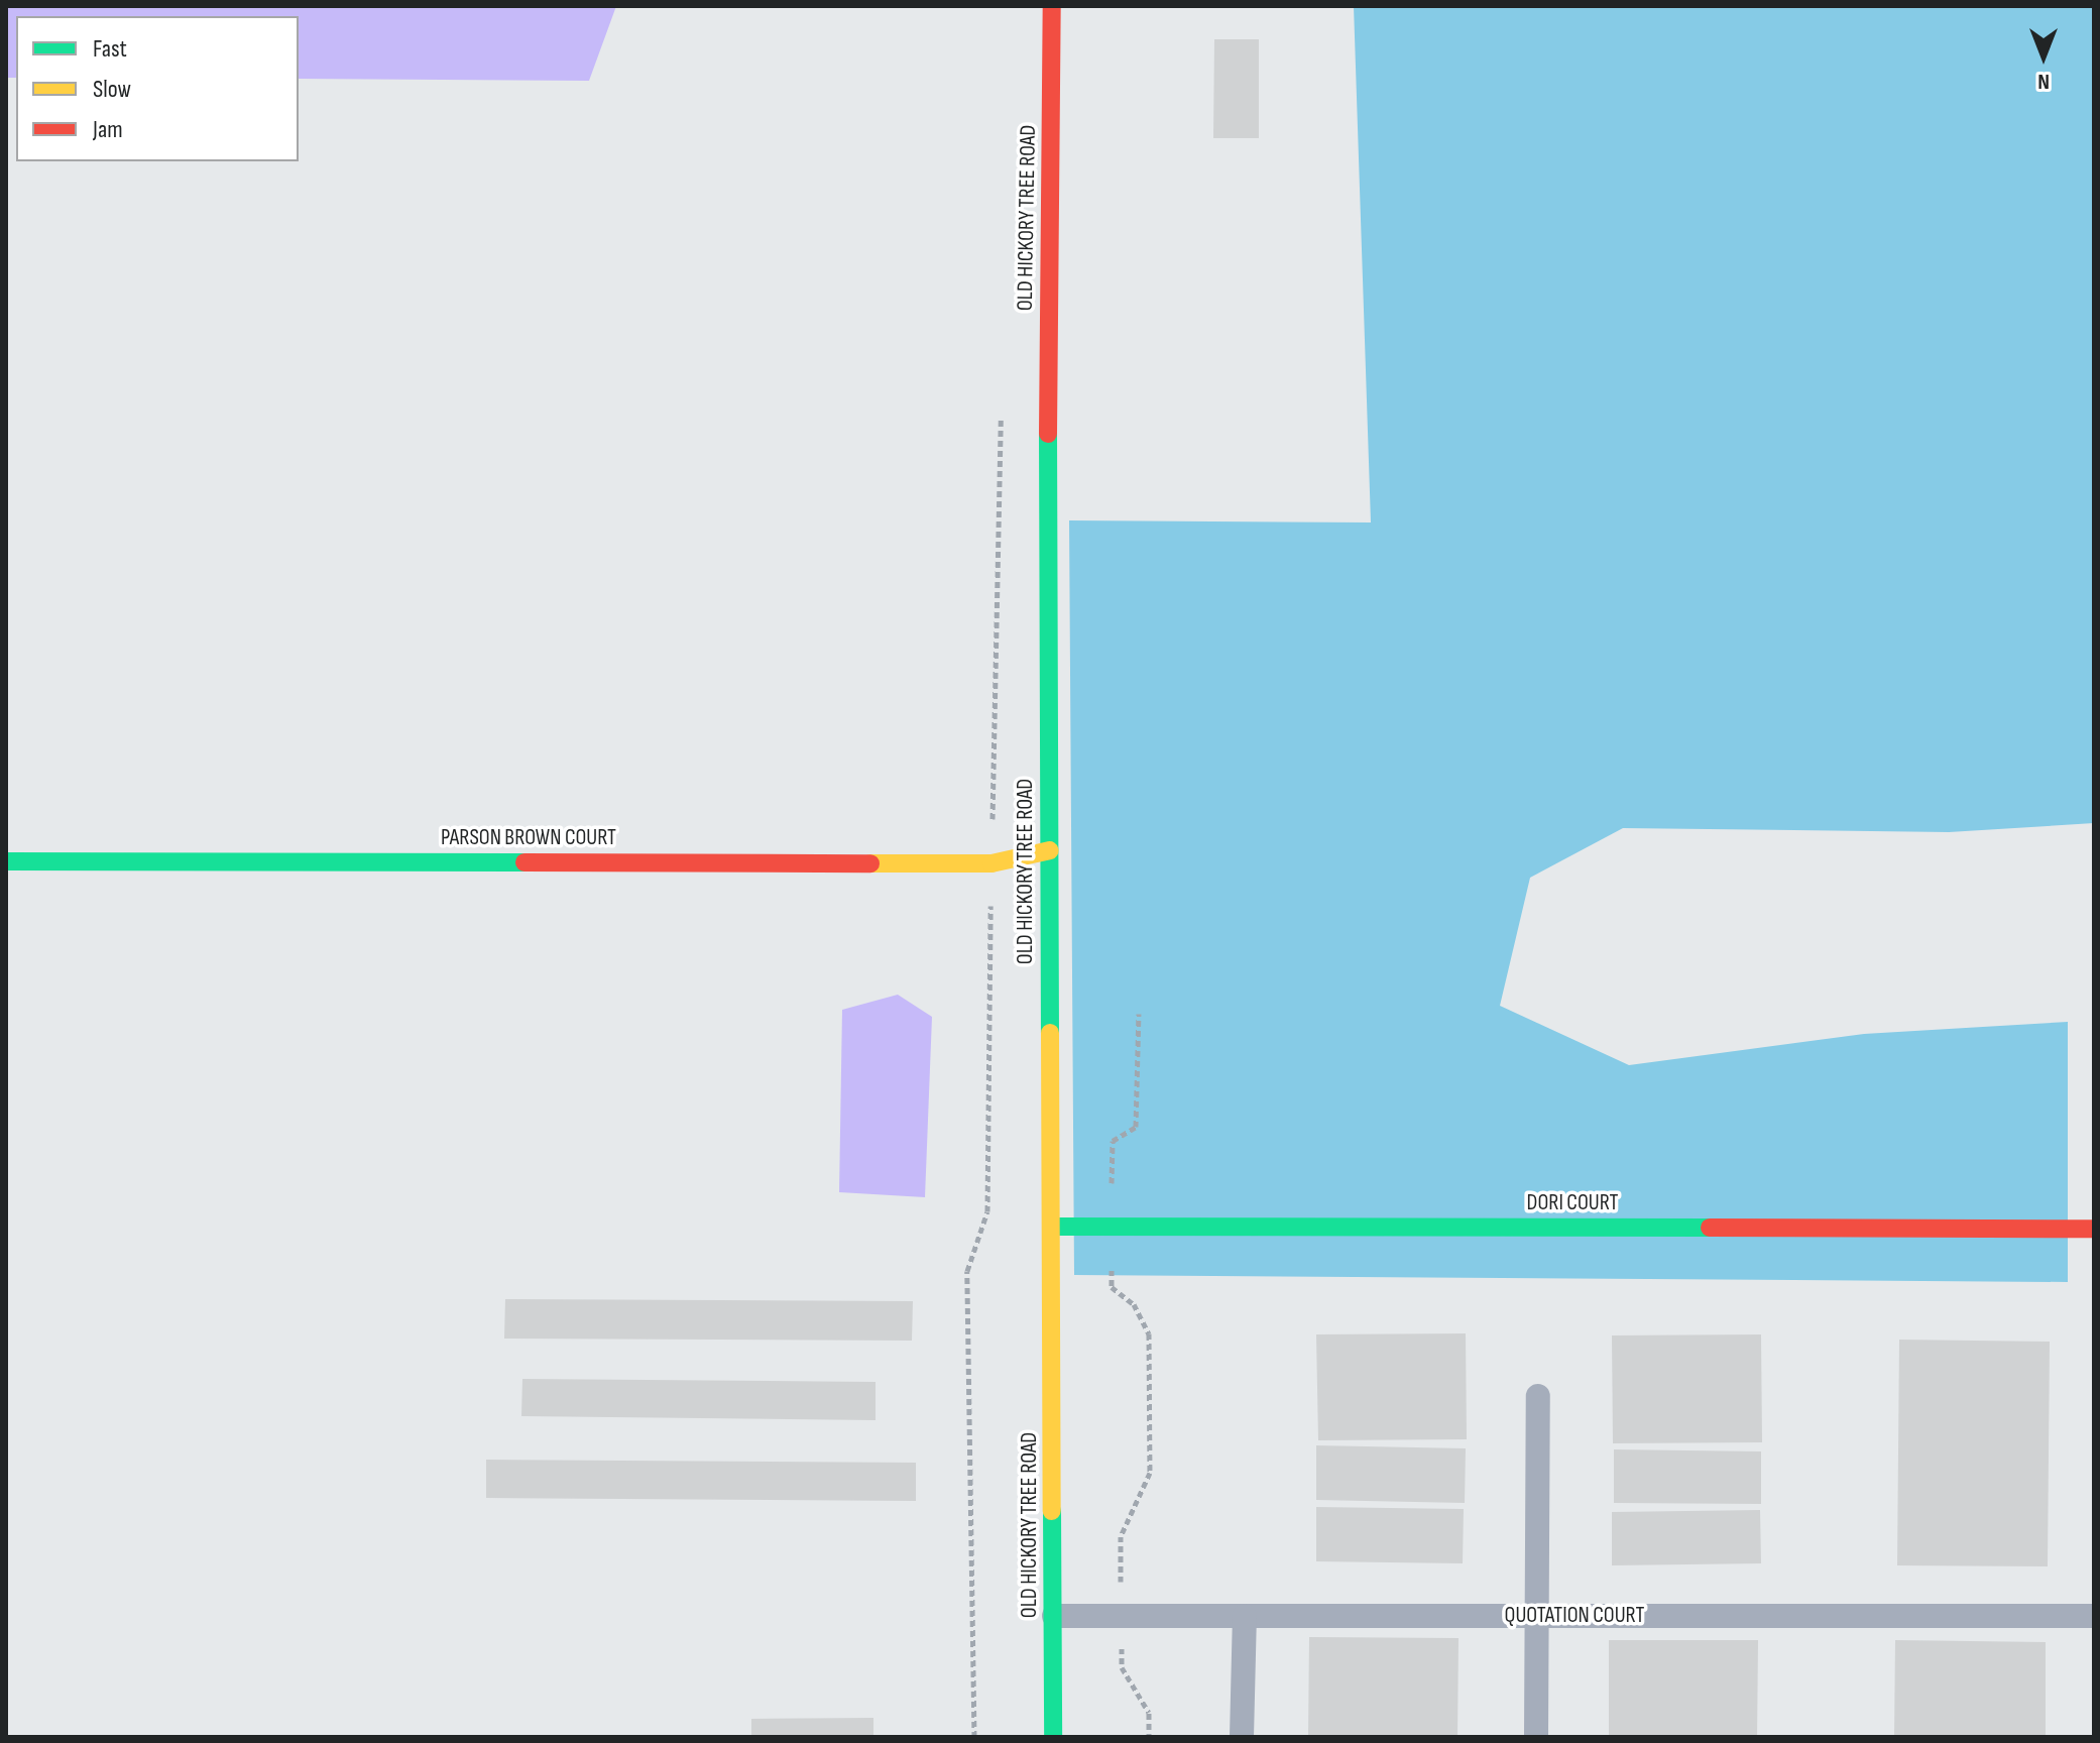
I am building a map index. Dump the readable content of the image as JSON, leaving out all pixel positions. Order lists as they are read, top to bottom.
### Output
{
  "streets": {
    "street": ["OLD HICKORY TREE ROAD", "PARSON BROWN COURT", "DORI COURT"],
    "lane": ["QUOTATION COURT"]
  },
  "crossings": [
    ["OLD HICKORY TREE ROAD", "PARSON BROWN COURT"],
    ["OLD HICKORY TREE ROAD", "DORI COURT"],
    ["OLD HICKORY TREE ROAD", "QUOTATION COURT"]
  ],
  "legend": ["Fast", "Slow", "Jam"],
  "north": "bottom"
}
